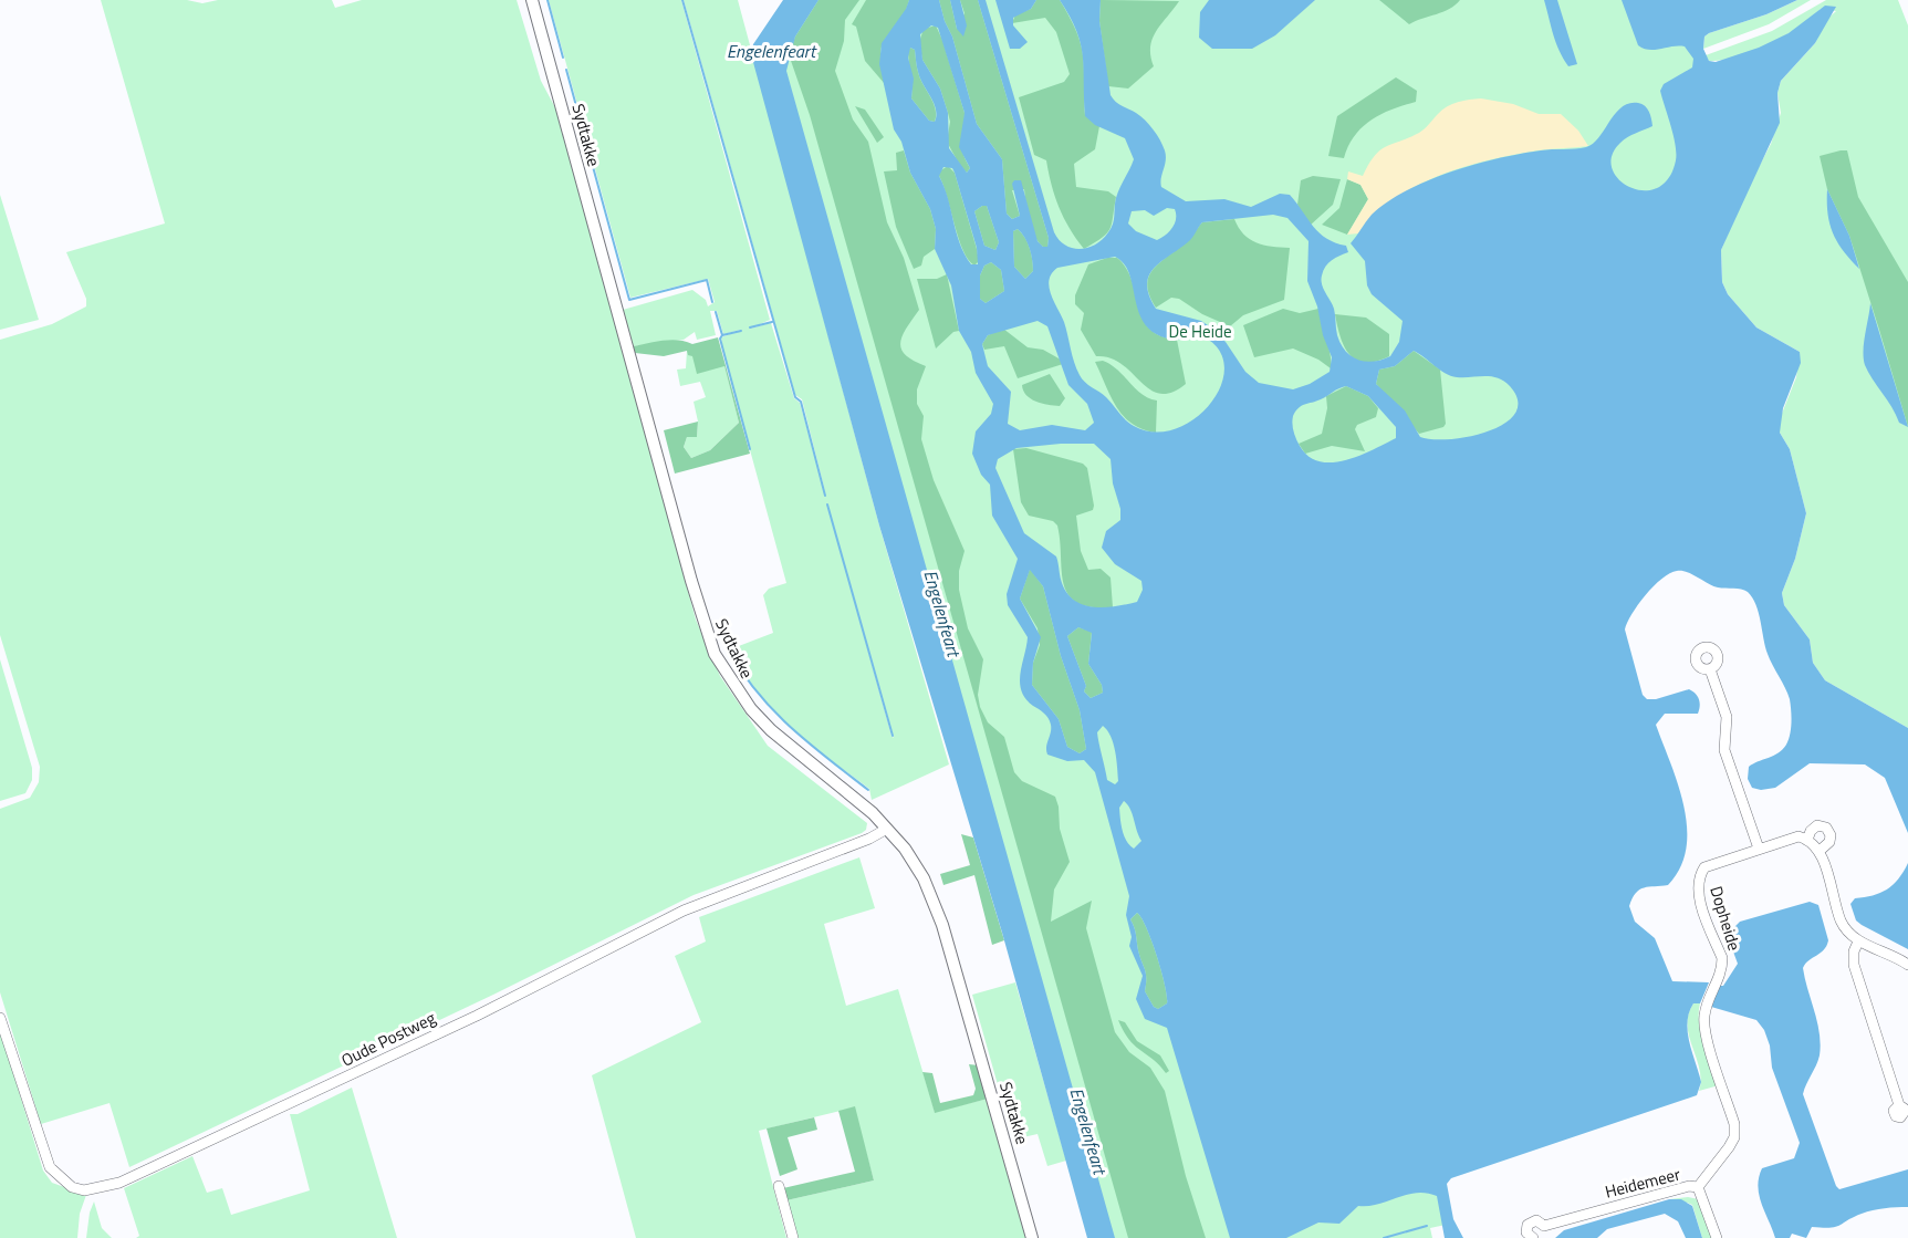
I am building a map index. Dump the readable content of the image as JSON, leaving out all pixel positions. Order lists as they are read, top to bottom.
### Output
{
  "streets": {
    "street": [
      "Sydtakke",
      "Dopheide",
      "Oude Postweg",
      "Heidemeer"
    ]
  },
  "crossings": [
    ["Sydtakke", "Oude Postweg"],
    ["Dopheide", "Heidemeer"]
  ],
  "water": ["Engelenfeart"],
  "parks": ["De Heide"]
}
